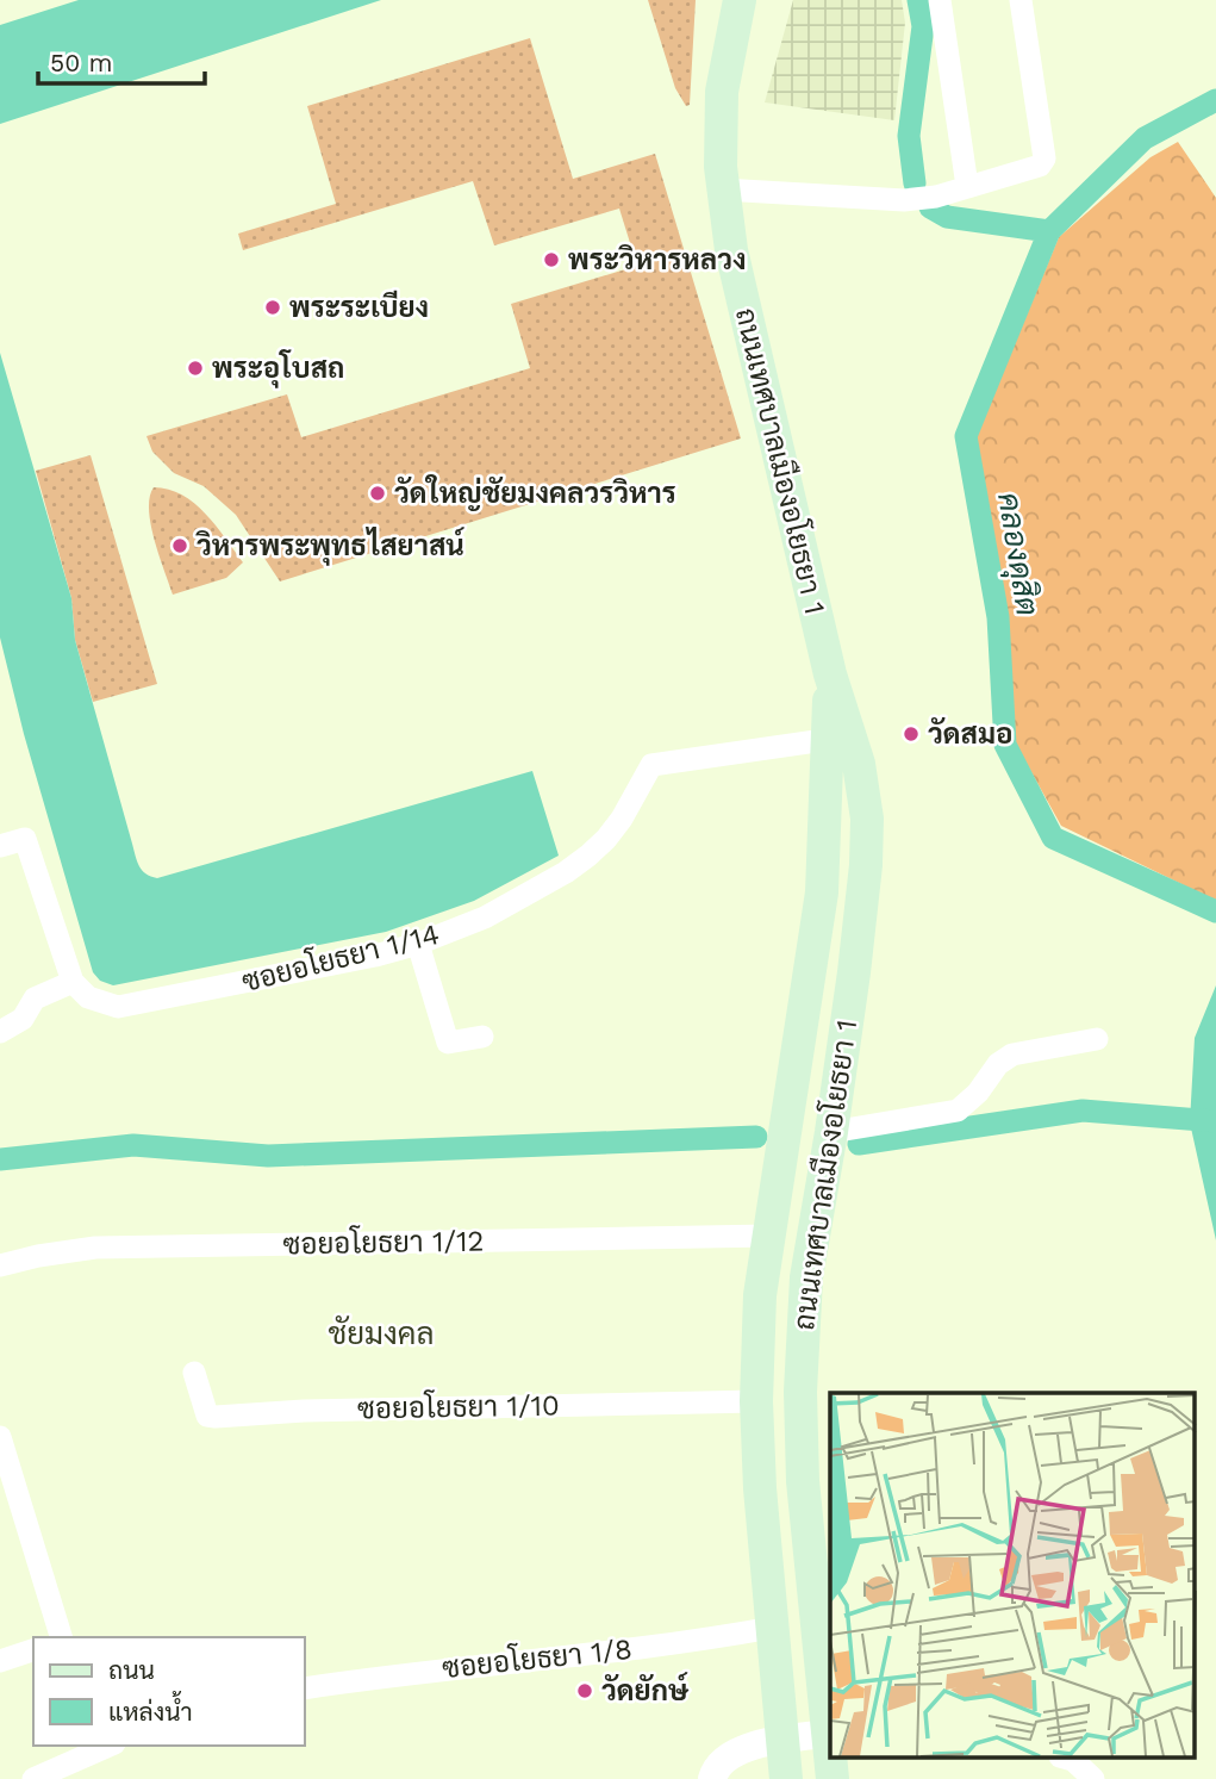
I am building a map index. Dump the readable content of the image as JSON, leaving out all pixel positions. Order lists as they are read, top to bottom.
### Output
{
  "streets": {
    "main road": ["ถนนเทศบาลเมืองอโยธยา 1"],
    "street": [
      "ซอยอโยธยา 1/14",
      "ซอยอโยธยา 1/12",
      "ซอยอโยธยา 1/10",
      "ซอยอโยธยา 1/8"
    ]
  },
  "crossings": [
    ["ถนนเทศบาลเมืองอโยธยา 1", "ซอยอโยธยา 1/14"],
    ["ถนนเทศบาลเมืองอโยธยา 1", "ซอยอโยธยา 1/12"],
    ["ถนนเทศบาลเมืองอโยธยา 1", "ซอยอโยธยา 1/10"],
    ["ถนนเทศบาลเมืองอโยธยา 1", "ซอยอโยธยา 1/8"]
  ],
  "districts": ["ชัยมงคล"],
  "water": ["คลองดุสิต"],
  "places": [
    "พระวิหารหลวง",
    "พระระเบียง",
    "พระอุโบสถ",
    "วัดใหญ่ชัยมงคลวรวิหาร",
    "วิหารพระพุทธไสยาสน์",
    "วัดสมอ",
    "วัดยักษ์"
  ],
  "legend": ["ถนน", "แหล่งน้ำ"],
  "scale_bar": "50 m"
}
